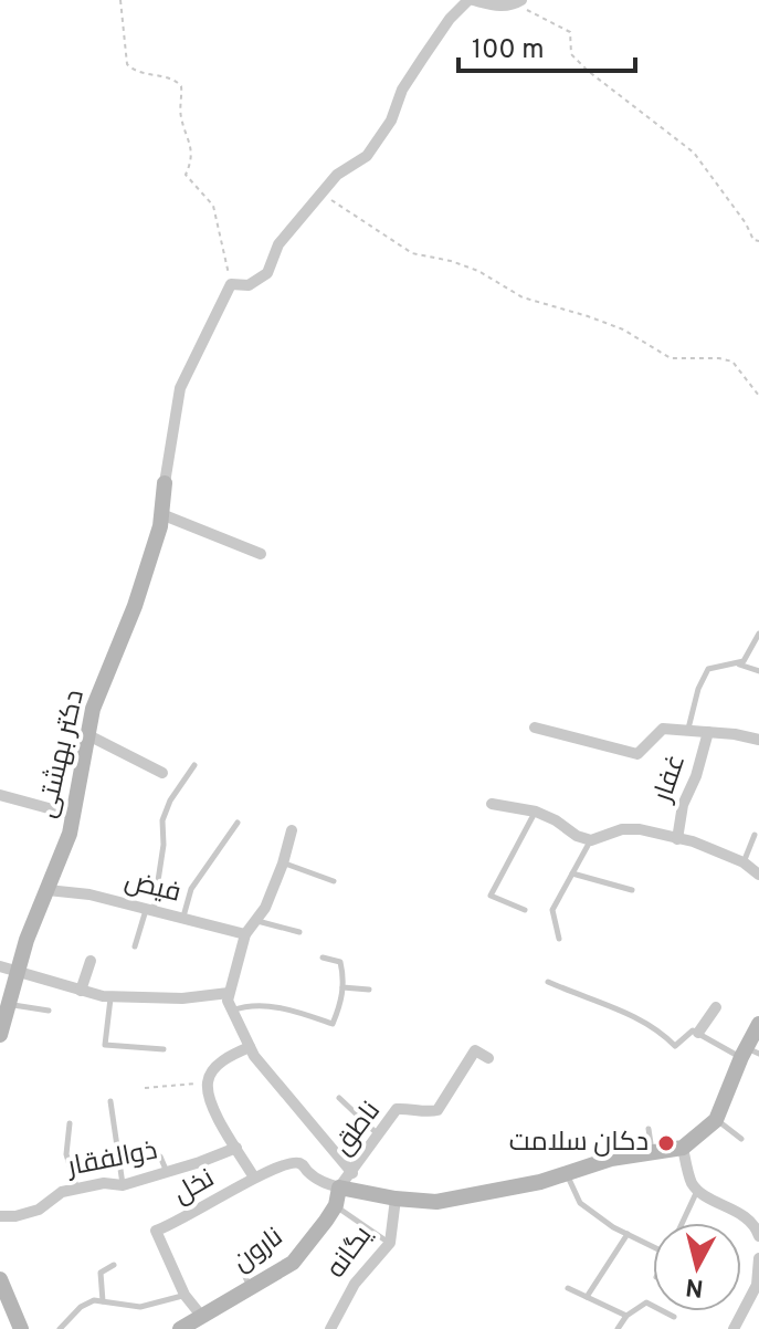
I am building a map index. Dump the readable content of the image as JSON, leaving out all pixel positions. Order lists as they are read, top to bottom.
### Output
{
  "streets": {
    "street": [
      "دکتر بهشتی",
      "غفار",
      "فیض",
      "ناطق",
      "ذوالفقار",
      "نخل",
      "نارون",
      "یگانه"
    ]
  },
  "crossings": [
    ["دکتر بهشتی", "فیض"],
    ["ناطق", "نخل"],
    ["ناطق", "نارون"],
    ["نخل", "نارون"]
  ],
  "places": ["دکان سلامت"],
  "scale_bar": "100 m",
  "north": "bottom"
}
